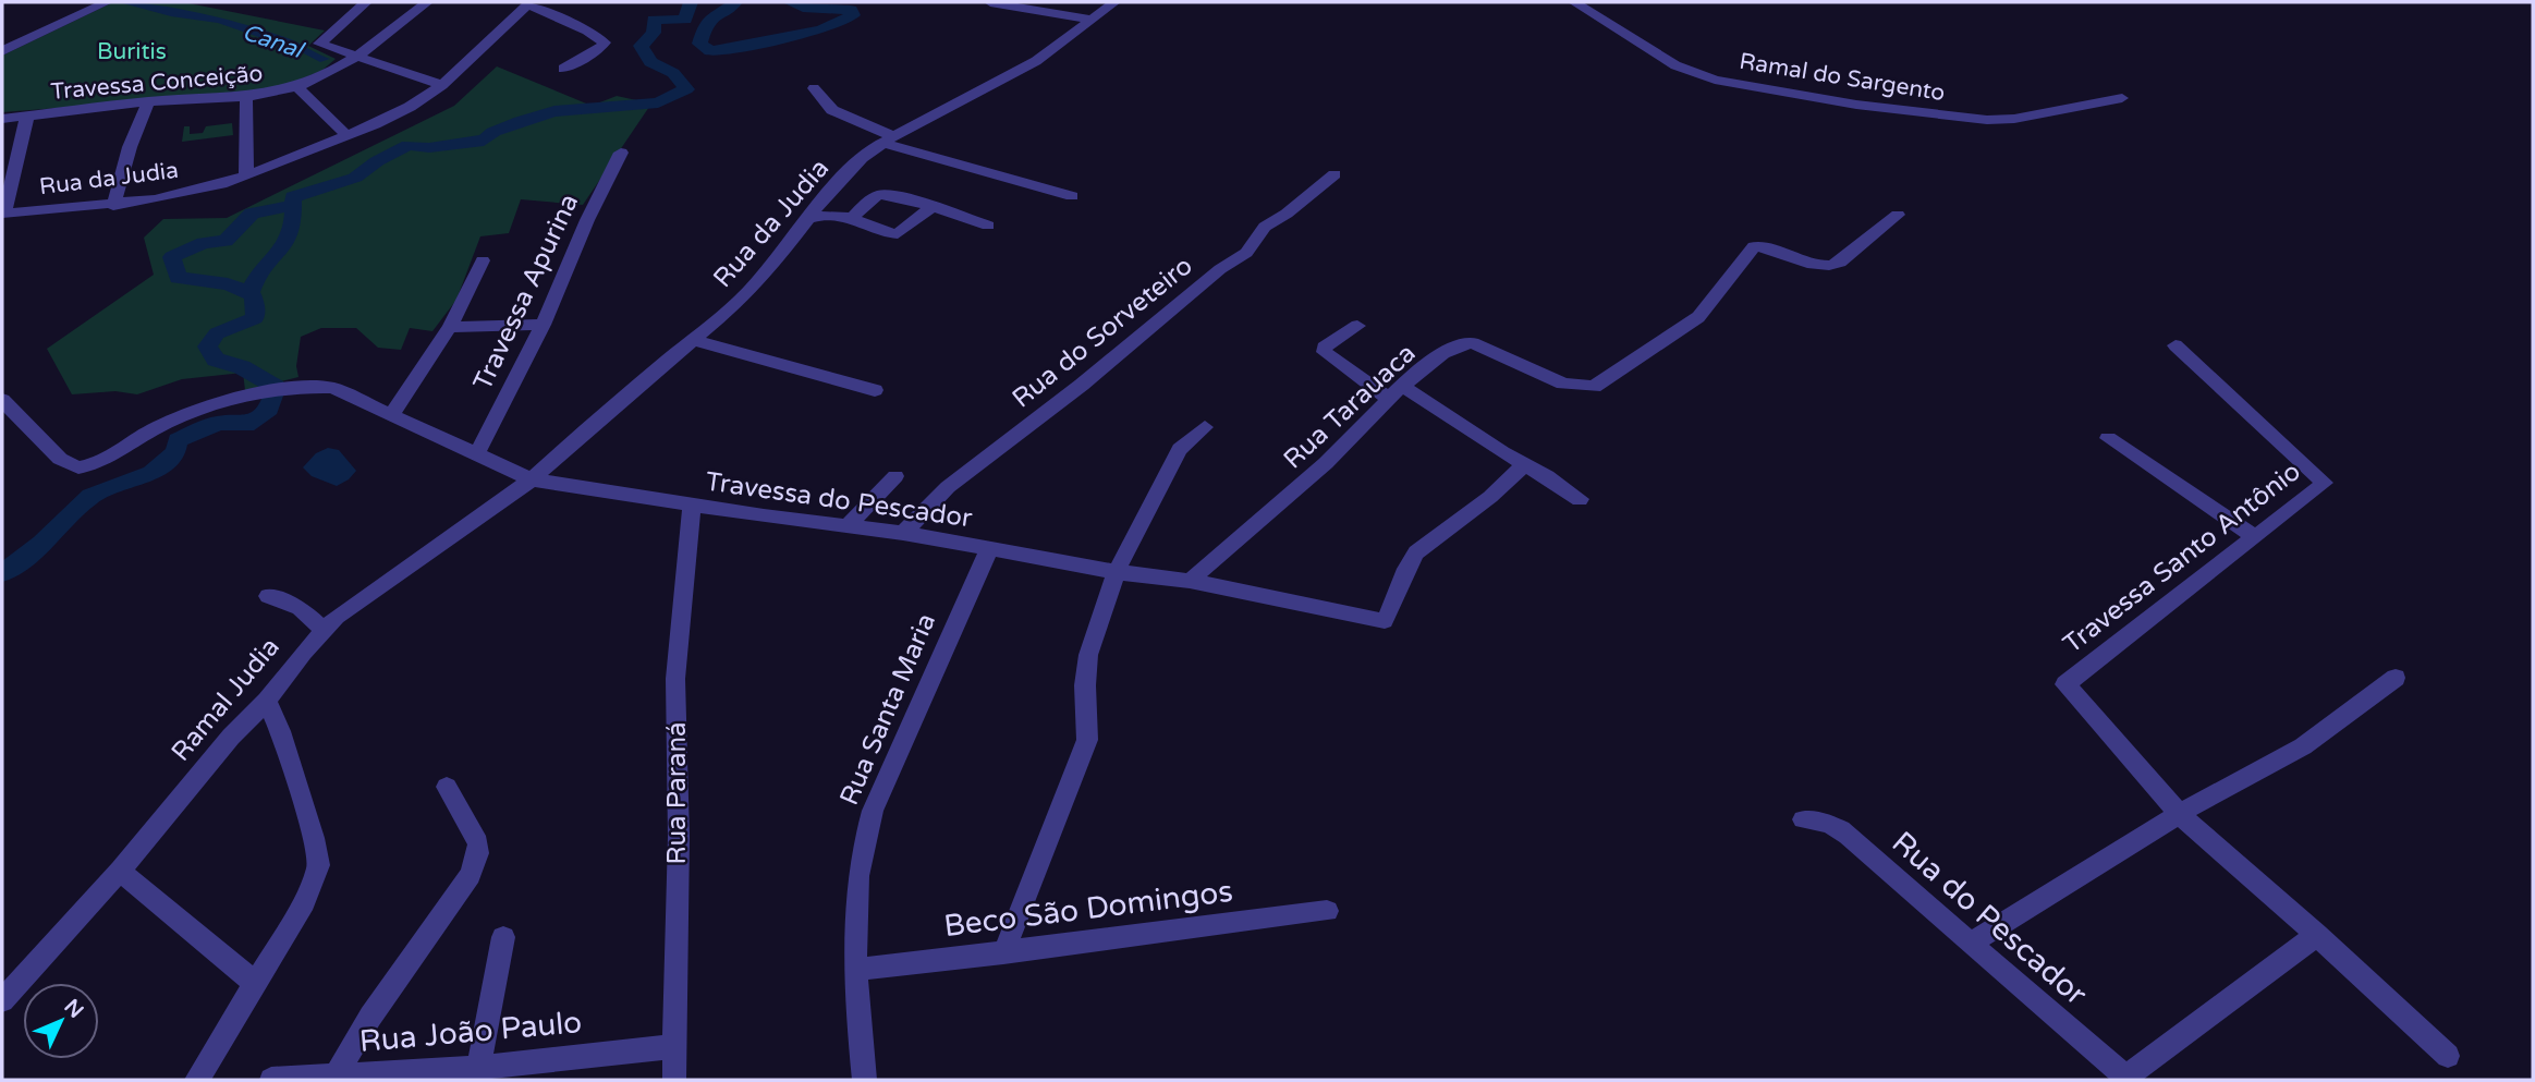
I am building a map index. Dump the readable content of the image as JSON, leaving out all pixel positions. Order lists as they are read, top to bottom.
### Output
{
  "streets": {
    "street": [
      "Ramal do Sargento",
      "Travessa Conceição",
      "Rua da Judia",
      "Travessa Apurina",
      "Rua do Sorveteiro",
      "Rua Tarauaca",
      "Travessa do Pescador",
      "Travessa Santo Antônio",
      "Ramal Judia",
      "Rua Santa Maria",
      "Rua Paraná",
      "Beco São Domingos",
      "Rua do Pescador",
      "Rua João Paulo"
    ]
  },
  "crossings": [
    ["Rua da Judia", "Travessa do Pescador"],
    ["Rua da Judia", "Ramal Judia"],
    ["Travessa Apurina", "Travessa do Pescador"],
    ["Rua do Sorveteiro", "Travessa do Pescador"],
    ["Rua Tarauaca", "Travessa do Pescador"],
    ["Travessa do Pescador", "Ramal Judia"],
    ["Travessa do Pescador", "Rua Santa Maria"],
    ["Travessa do Pescador", "Rua Paraná"],
    ["Rua Santa Maria", "Beco São Domingos"],
    ["Rua Paraná", "Rua João Paulo"]
  ],
  "water": ["Canal"],
  "parks": ["Buritis"],
  "north": "top right"
}
